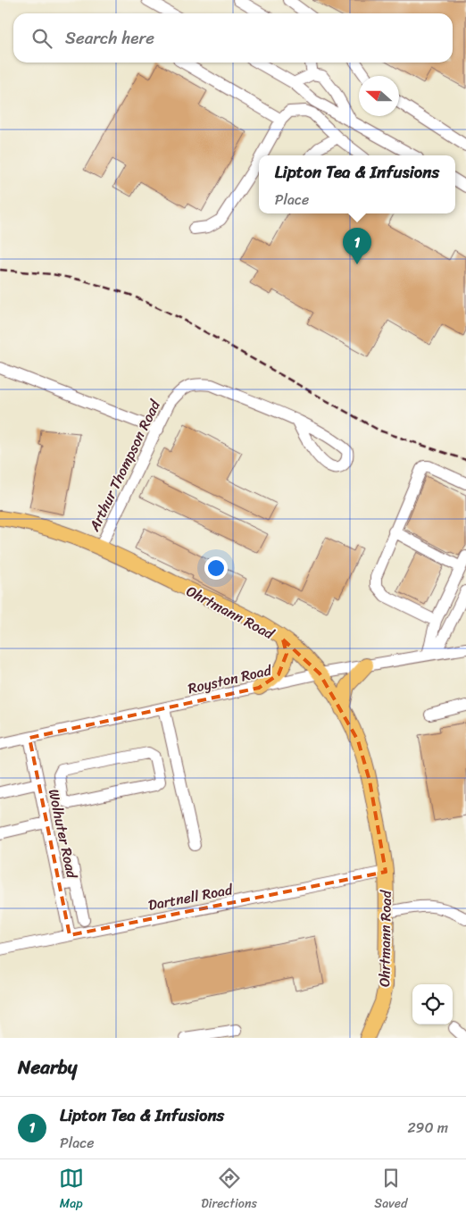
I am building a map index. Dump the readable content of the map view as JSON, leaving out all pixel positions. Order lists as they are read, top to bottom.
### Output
{
  "streets": {
    "main road": ["Ohrtmann Road"],
    "street": [
      "Arthur Thompson Road",
      "Royston Road",
      "Wolhuter Road",
      "Dartnell Road"
    ]
  },
  "crossings": [
    ["Arthur Thompson Road", "Ohrtmann Road"],
    ["Ohrtmann Road", "Royston Road"],
    ["Ohrtmann Road", "Dartnell Road"],
    ["Royston Road", "Wolhuter Road"],
    ["Wolhuter Road", "Dartnell Road"]
  ],
  "north": "left",
  "page": {
    "search": "Search here",
    "popup": ["Lipton Tea & Infusions", "Place"],
    "pins": "1",
    "heading": "Nearby",
    "list": [
      {
        "mark": "1",
        "name": "Lipton Tea & Infusions",
        "note": "Place",
        "value": "290 m"
      }
    ],
    "nav": ["Map", "Directions", "Saved"]
  }
}
